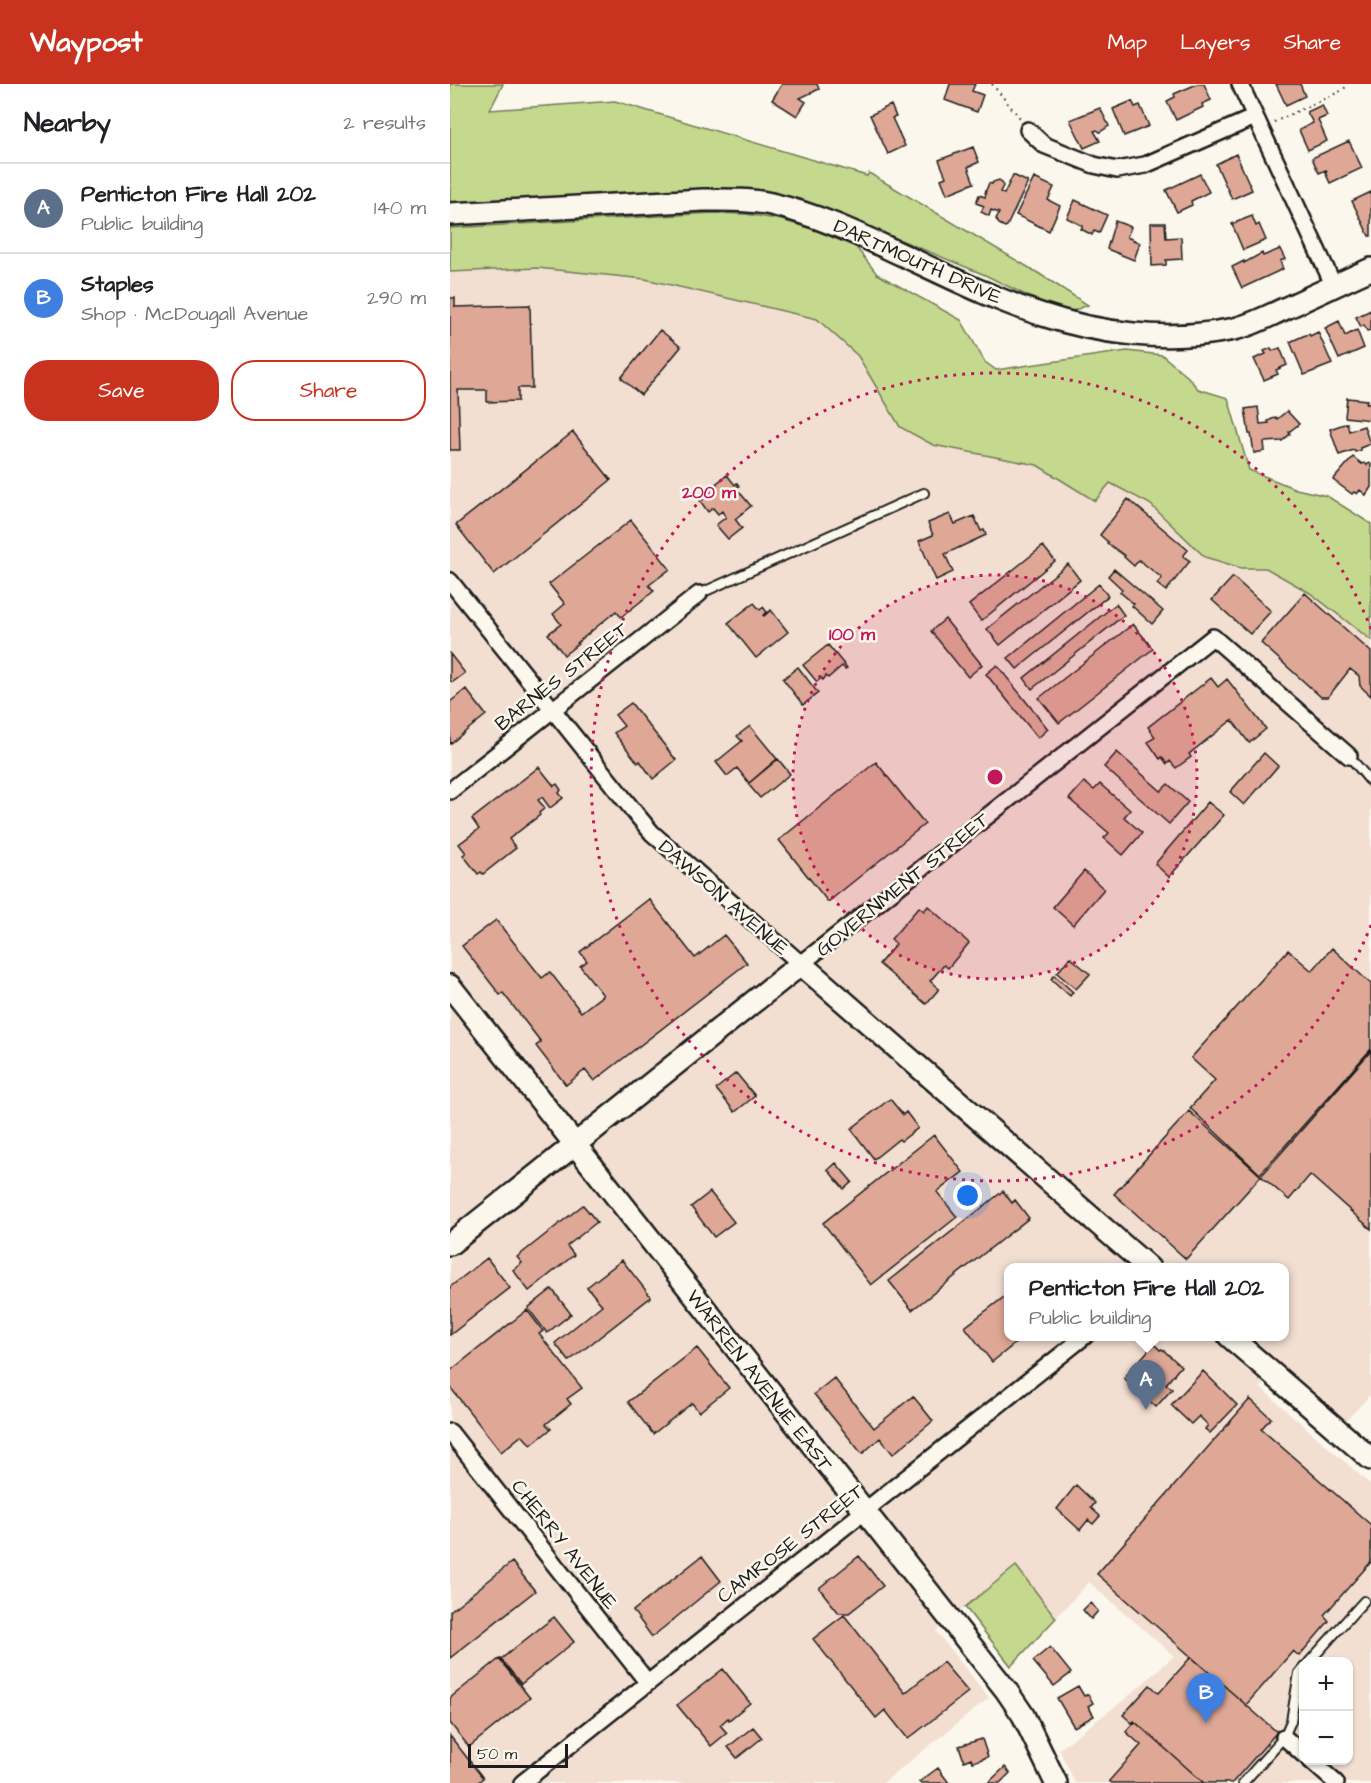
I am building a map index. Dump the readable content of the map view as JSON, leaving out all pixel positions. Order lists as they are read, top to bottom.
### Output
{
  "streets": {
    "street": [
      "DARTMOUTH DRIVE",
      "BARNES STREET",
      "GOVERNMENT STREET",
      "DAWSON AVENUE",
      "WARREN AVENUE EAST",
      "CAMROSE STREET",
      "CHERRY AVENUE"
    ]
  },
  "crossings": [
    ["BARNES STREET", "DAWSON AVENUE"],
    ["GOVERNMENT STREET", "DAWSON AVENUE"],
    ["GOVERNMENT STREET", "WARREN AVENUE EAST"],
    ["WARREN AVENUE EAST", "CAMROSE STREET"],
    ["CAMROSE STREET", "CHERRY AVENUE"]
  ],
  "scale_bar": "50 m",
  "page": {
    "header": "Waypost",
    "nav": ["Map", "Layers", "Share"],
    "heading": ["Nearby", "2 results"],
    "list": [
      {
        "mark": "A",
        "name": "Penticton Fire Hall 202",
        "note": "Public building",
        "value": "140 m"
      },
      {
        "mark": "B",
        "name": "Staples",
        "note": "Shop · McDougall Avenue",
        "value": "290 m"
      }
    ],
    "buttons": ["Save", "Share"],
    "popup": ["Penticton Fire Hall 202", "Public building"],
    "pins": ["A", "B"],
    "map_buttons": ["+", "−"],
    "scale": "50 m"
  },
  "rings": ["200 m", "100 m"]
}
